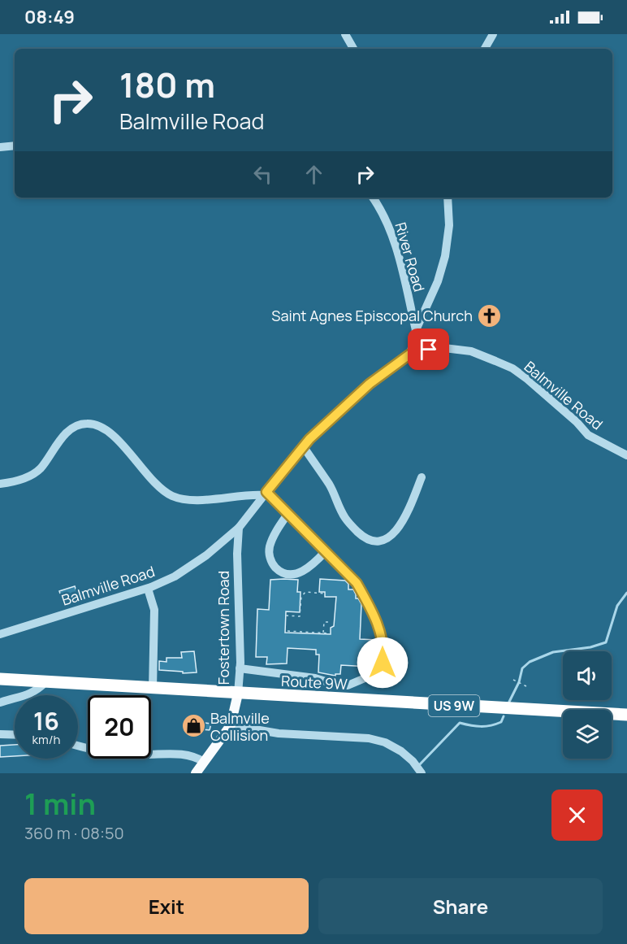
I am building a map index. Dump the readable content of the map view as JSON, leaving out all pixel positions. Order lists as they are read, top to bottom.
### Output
{
  "streets": {
    "highway": ["Route 9W", "US 9W"],
    "main road": ["Fostertown Road"],
    "street": ["River Road", "Balmville Road"]
  },
  "crossings": [
    ["Balmville Road", "Fostertown Road"],
    ["Fostertown Road", "Route 9W"]
  ],
  "places": {
    "church": ["Saint Agnes Episcopal Church"],
    "shop": ["Balmville Collision"]
  },
  "page": {
    "status": "08:49",
    "turn": ["180 m", "Balmville Road"],
    "speed": "16 km/h",
    "limit": "20",
    "heading": ["1 min", "360 m · 08:50"],
    "buttons": ["Exit", "Share"]
  }
}
